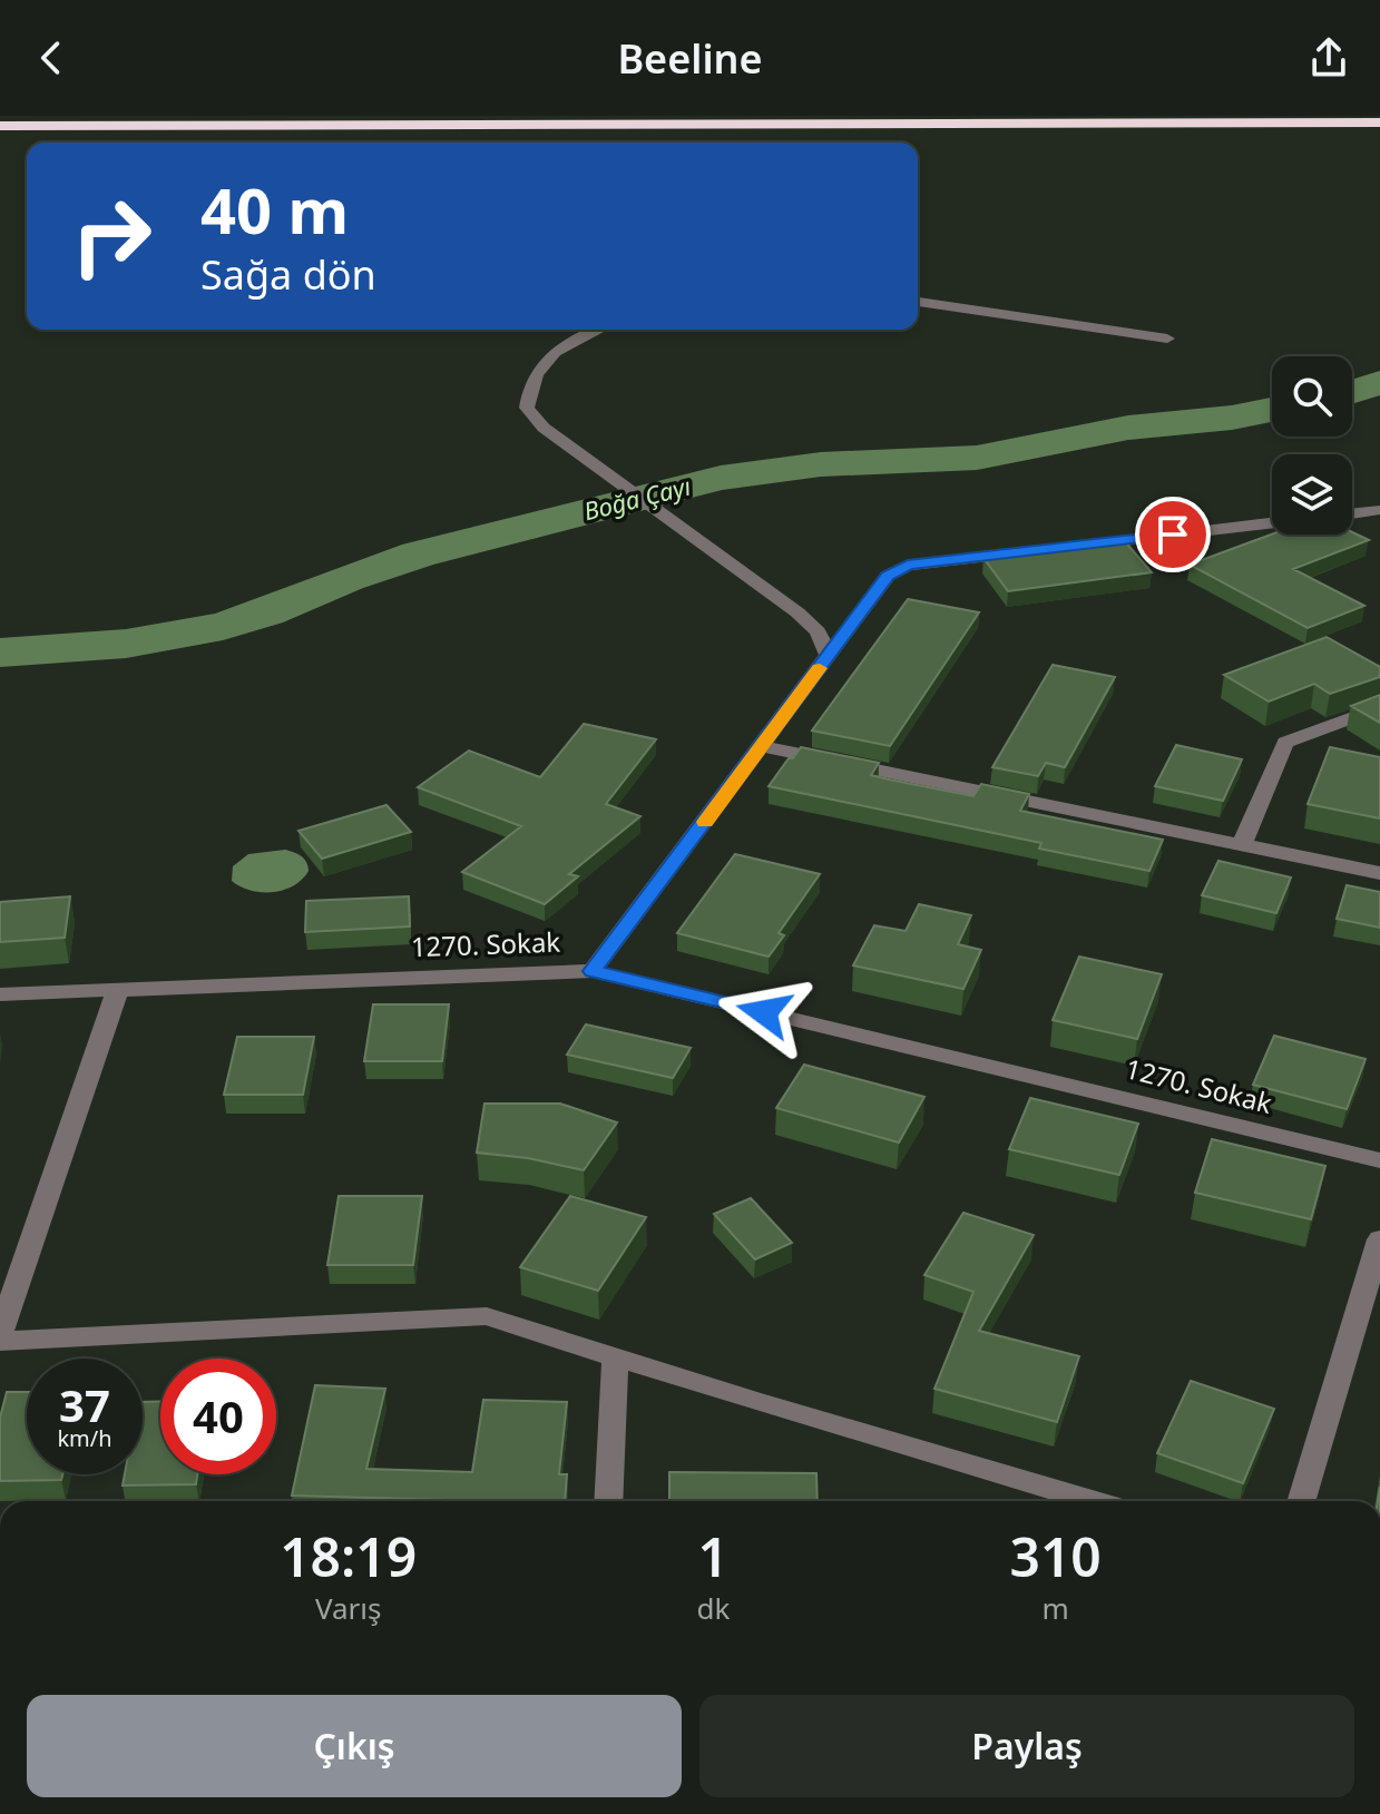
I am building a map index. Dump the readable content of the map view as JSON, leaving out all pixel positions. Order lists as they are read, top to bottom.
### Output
{
  "streets": {
    "street": ["1270. Sokak"]
  },
  "water": ["Boğa Çayı"],
  "page": {
    "header": "Beeline",
    "turn": ["40 m", "Sağa dön"],
    "speed": "37 km/h",
    "limit": "40",
    "eta": [
      "18:19",
      "Varış",
      "1",
      "dk",
      "310",
      "m"
    ],
    "buttons": ["Çıkış", "Paylaş"]
  }
}
